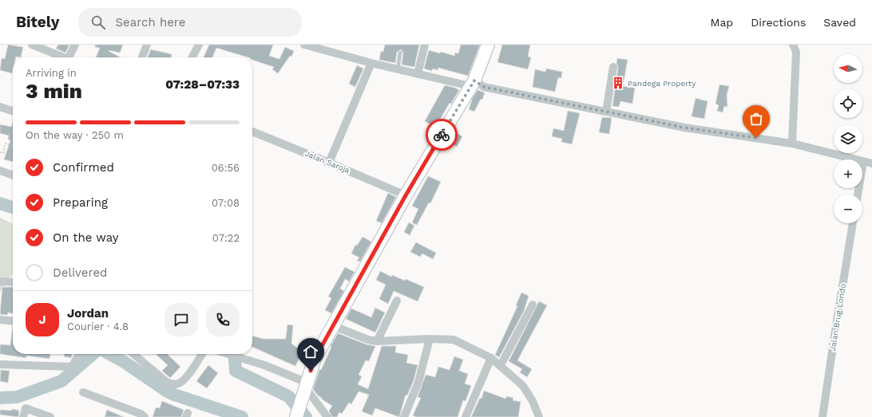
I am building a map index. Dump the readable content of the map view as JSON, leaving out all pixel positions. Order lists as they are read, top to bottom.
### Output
{
  "streets": {
    "street": ["Jalan Saroja", "Jalan Brug Londo"]
  },
  "places": {
    "building": ["Pandega Property"]
  },
  "north": "left",
  "page": {
    "header": "Bitely",
    "search": "Search here",
    "nav": ["Map", "Directions", "Saved"],
    "map_buttons": ["+", "−"],
    "heading": ["3 min", "Arriving in", "07:28–07:33"],
    "panel": ["Jordan", "Courier · 4.8"],
    "bar": "On the way · 250 m",
    "list": [
      ["Confirmed", "06:56"],
      ["Preparing", "07:08"],
      ["On the way", "07:22"],
      "Delivered"
    ],
    "round": "J"
  }
}
